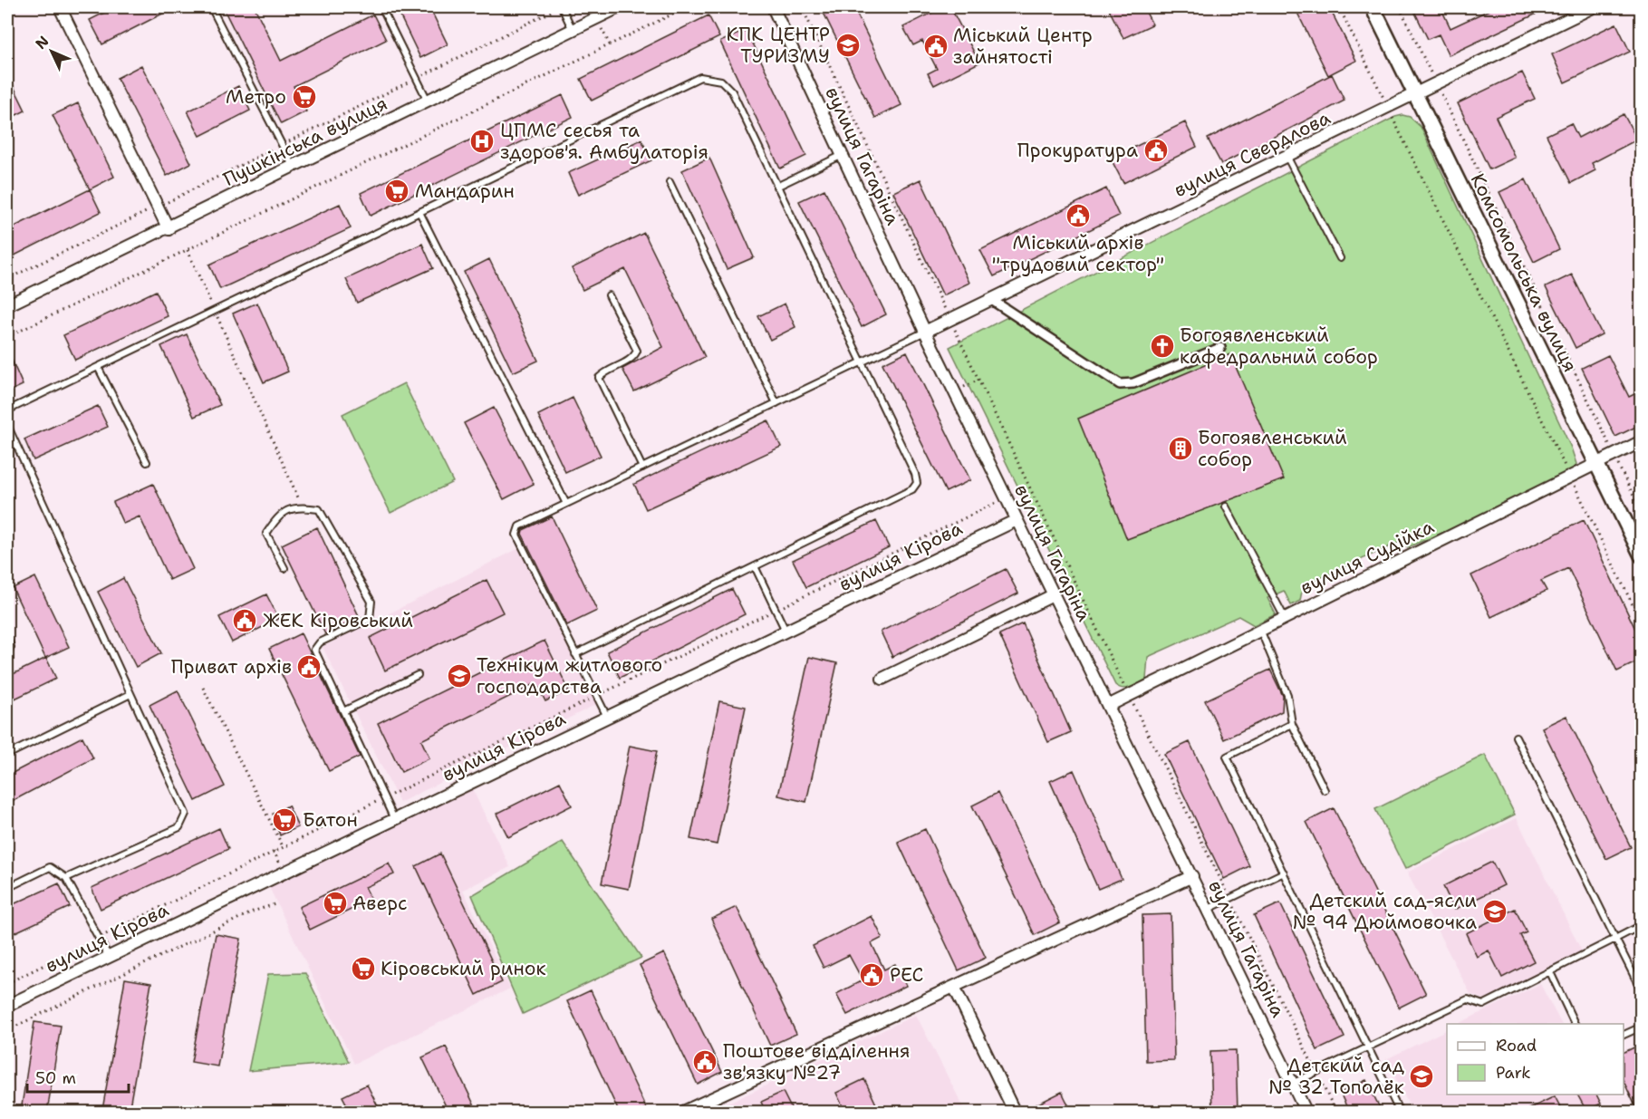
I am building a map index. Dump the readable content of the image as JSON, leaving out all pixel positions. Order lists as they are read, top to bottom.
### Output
{
  "streets": {
    "street": [
      "Пушкінська вулиця",
      "вулиця Свердлова",
      "вулиця Гагаріна",
      "Комсомольська вулиця",
      "вулиця Кірова",
      "вулиця Судійка"
    ]
  },
  "crossings": [
    ["вулиця Свердлова", "вулиця Гагаріна"],
    ["вулиця Свердлова", "Комсомольська вулиця"],
    ["вулиця Гагаріна", "вулиця Кірова"],
    ["вулиця Гагаріна", "вулиця Судійка"],
    ["Комсомольська вулиця", "вулиця Судійка"]
  ],
  "places": {
    "school or university": [
      "КПК ЦЕНТР ТУРИЗМУ",
      "Технікум житлового господарства",
      "Детский сад-ясли № 94 Дюймовочка",
      "Детский сад № 32 Тополёк"
    ],
    "public building": [
      "Міський Центр зайнятості",
      "Прокуратура",
      "Міський архів \"трудовий сектор\"",
      "ЖЕК Кіровський",
      "Приват архів",
      "РЕС",
      "Поштове відділення зв'язку №27"
    ],
    "supermarket": [
      "Метро",
      "Мандарин",
      "Батон",
      "Аверс",
      "Кіровський ринок"
    ],
    "hospital": ["ЦПМС сесья та здоров'я. Амбулаторія"],
    "church": ["Богоявленський кафедральний собор"],
    "building": ["Богоявленський собор"]
  },
  "legend": ["Road", "Park"],
  "scale_bar": "50 m",
  "north": "top left"
}
